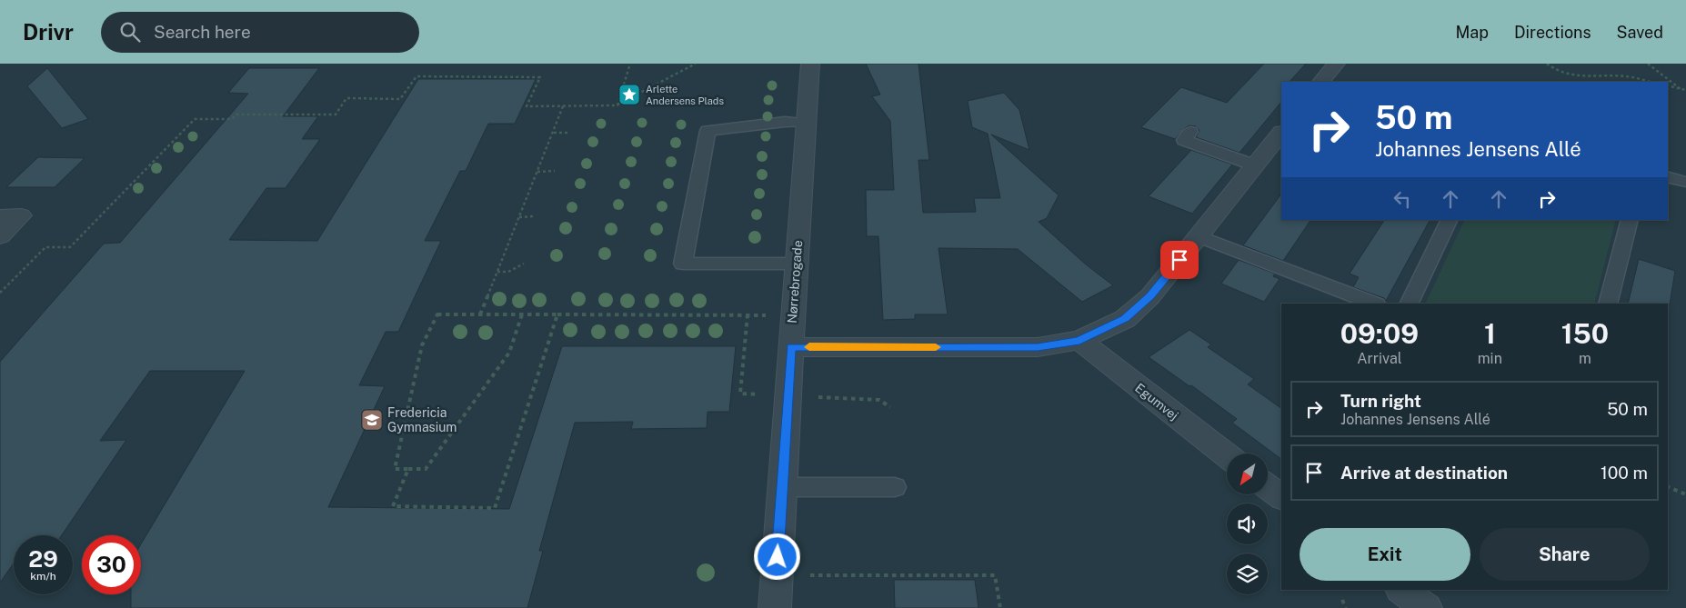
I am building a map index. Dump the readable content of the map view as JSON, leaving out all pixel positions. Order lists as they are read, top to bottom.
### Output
{
  "streets": {
    "street": ["Nørrebrogade", "Egumvej"]
  },
  "places": {
    "place": ["Arlette Andersens Plads"],
    "school or university": ["Fredericia Gymnasium"]
  },
  "north": "bottom left",
  "page": {
    "header": "Drivr",
    "search": "Search here",
    "nav": ["Map", "Directions", "Saved"],
    "turn": ["50 m", "Johannes Jensens Allé"],
    "eta": [
      "09:09",
      "Arrival",
      "1",
      "min",
      "150",
      "m"
    ],
    "list": [
      {
        "name": "Turn right",
        "note": "Johannes Jensens Allé",
        "value": "50 m"
      },
      {
        "name": "Arrive at destination",
        "value": "100 m"
      }
    ],
    "buttons": ["Exit", "Share"],
    "speed": "29 km/h",
    "limit": "30"
  }
}
